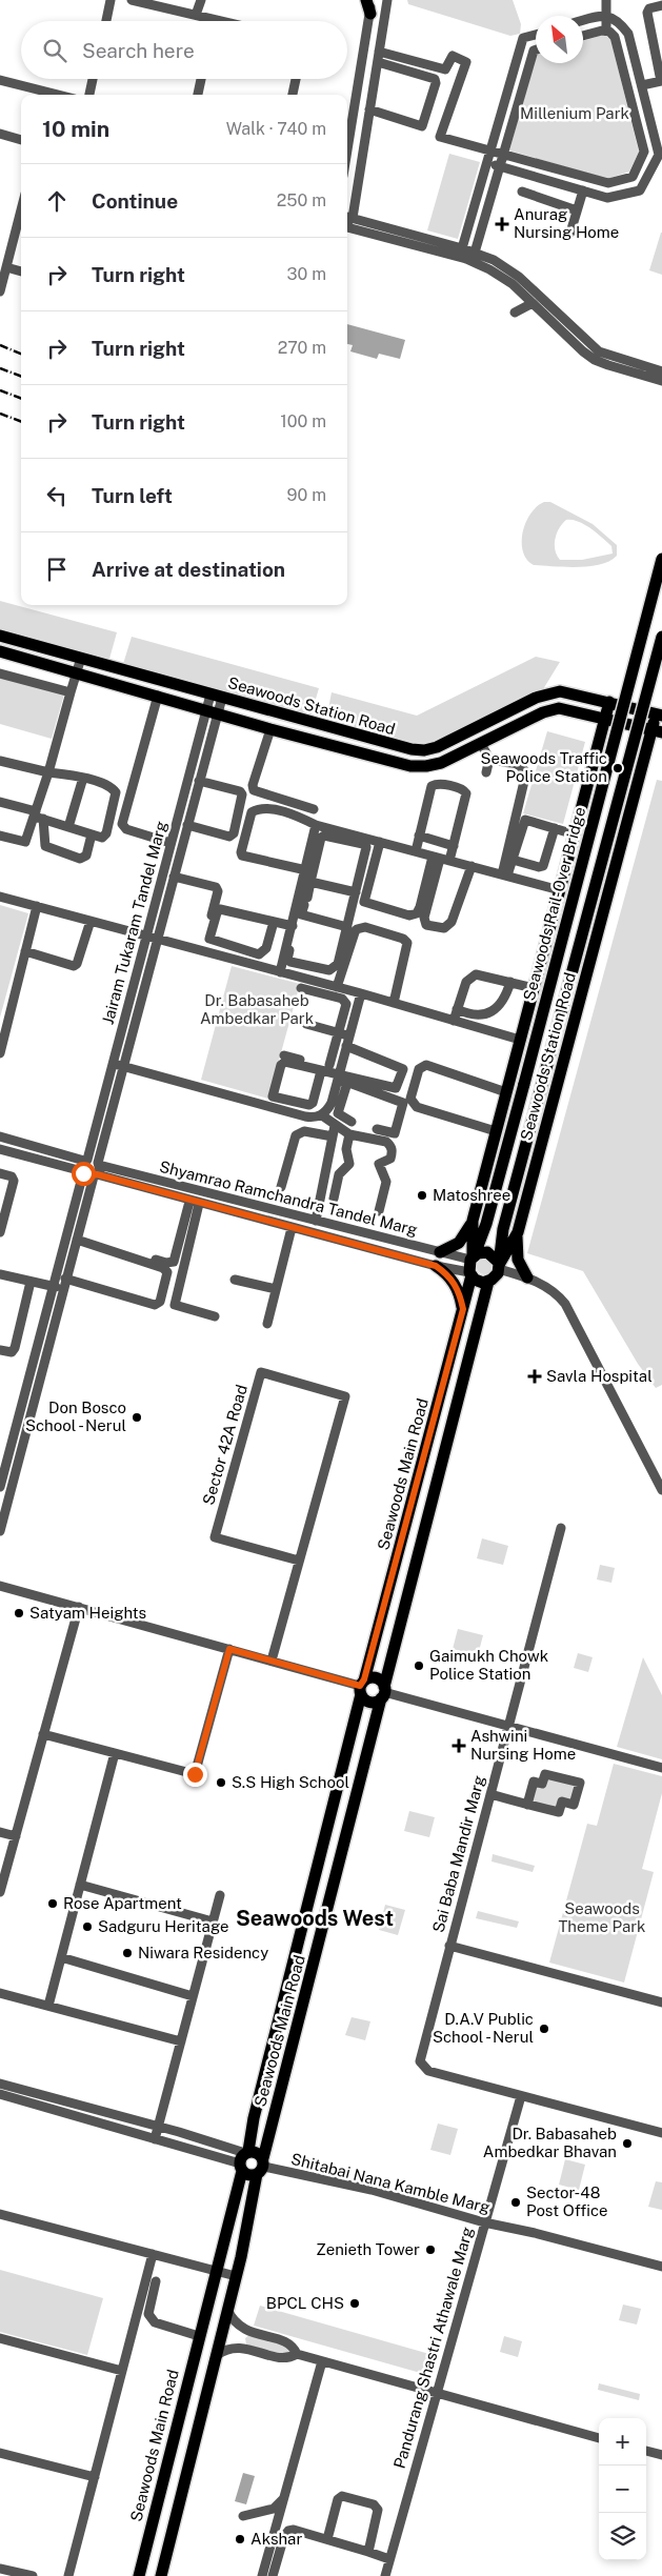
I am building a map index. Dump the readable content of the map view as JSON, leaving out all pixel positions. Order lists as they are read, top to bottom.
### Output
{
  "streets": {
    "main road": ["Seawoods Station Road", "Seawoods Rail-Over Bridge", "Seawoods Main Road"],
    "street": [
      "Jairam Tukaram Tandel Marg",
      "Shyamrao Ramchandra Tandel Marg",
      "Sector 42A Road",
      "Sai Baba Mandir Marg",
      "Shitabai Nana Kamble Marg",
      "Pandurang Shastri Athawale Marg"
    ]
  },
  "crossings": [
    ["Seawoods Station Road", "Seawoods Rail-Over Bridge"],
    ["Seawoods Station Road", "Jairam Tukaram Tandel Marg"],
    ["Seawoods Station Road", "Shyamrao Ramchandra Tandel Marg"],
    ["Seawoods Station Road", "Seawoods Main Road"],
    ["Seawoods Rail-Over Bridge", "Shyamrao Ramchandra Tandel Marg"],
    ["Seawoods Rail-Over Bridge", "Seawoods Main Road"],
    ["Jairam Tukaram Tandel Marg", "Shyamrao Ramchandra Tandel Marg"],
    ["Shyamrao Ramchandra Tandel Marg", "Seawoods Main Road"],
    ["Seawoods Main Road", "Shitabai Nana Kamble Marg"],
    ["Sai Baba Mandir Marg", "Pandurang Shastri Athawale Marg"],
    ["Shitabai Nana Kamble Marg", "Pandurang Shastri Athawale Marg"]
  ],
  "districts": ["Seawoods West"],
  "parks": ["Millenium Park", "Dr. Babasaheb Ambedkar Park", "Seawoods Theme Park"],
  "places": {
    "health": ["Anurag Nursing Home", "Savla Hospital", "Ashwini Nursing Home"],
    "other": [
      "Seawoods Traffic Police Station",
      "Matoshree",
      "Don Bosco School - Nerul",
      "Satyam Heights",
      "Gaimukh Chowk Police Station",
      "S.S High School",
      "Rose Apartment",
      "Sadguru Heritage",
      "Niwara Residency",
      "D.A.V Public School - Nerul",
      "Dr. Babasaheb Ambedkar Bhavan",
      "Sector-48 Post Office",
      "Zenieth Tower",
      "BPCL CHS",
      "Akshar"
    ]
  },
  "north": "top left",
  "page": {
    "search": "Search here",
    "heading": ["10 min", "Walk · 740 m"],
    "list": [
      ["Continue", "250 m"],
      ["Turn right", "30 m"],
      ["Turn right", "270 m"],
      ["Turn right", "100 m"],
      ["Turn left", "90 m"],
      "Arrive at destination"
    ],
    "map_buttons": ["+", "−"]
  }
}
